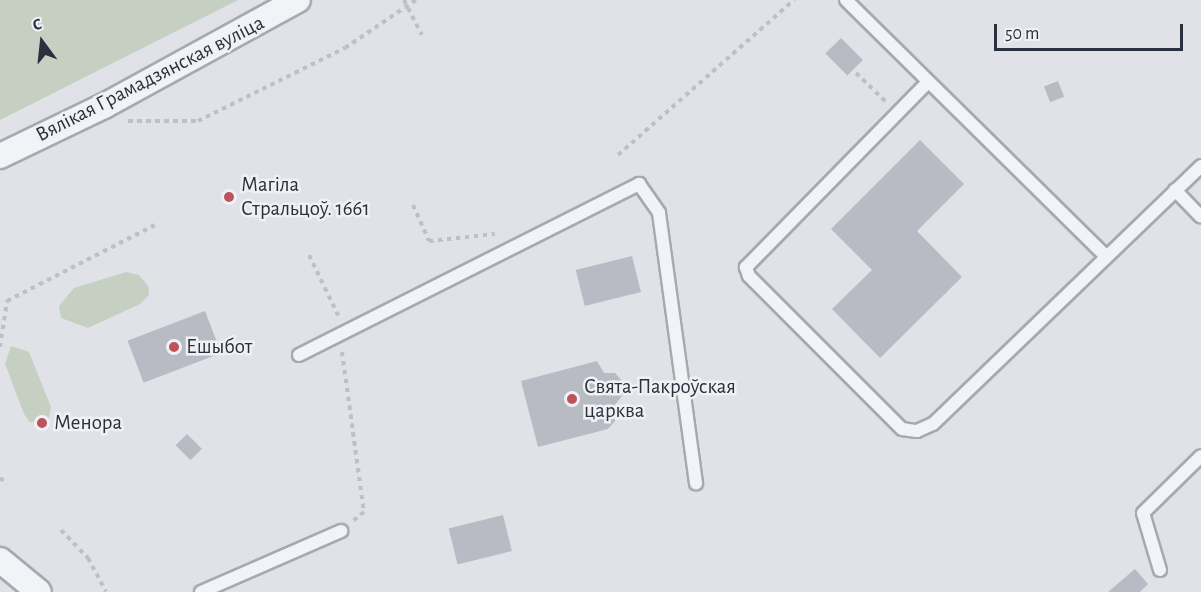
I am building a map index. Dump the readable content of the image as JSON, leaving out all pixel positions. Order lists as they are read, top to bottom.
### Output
{
  "streets": {
    "street": ["Вялікая Грамадзянская вуліца"]
  },
  "places": [
    "Магіла Стральцоў. 1661",
    "Ешыбот",
    "Свята-Пакроўская царква",
    "Менора"
  ],
  "scale_bar": "50 m",
  "north": "top"
}
